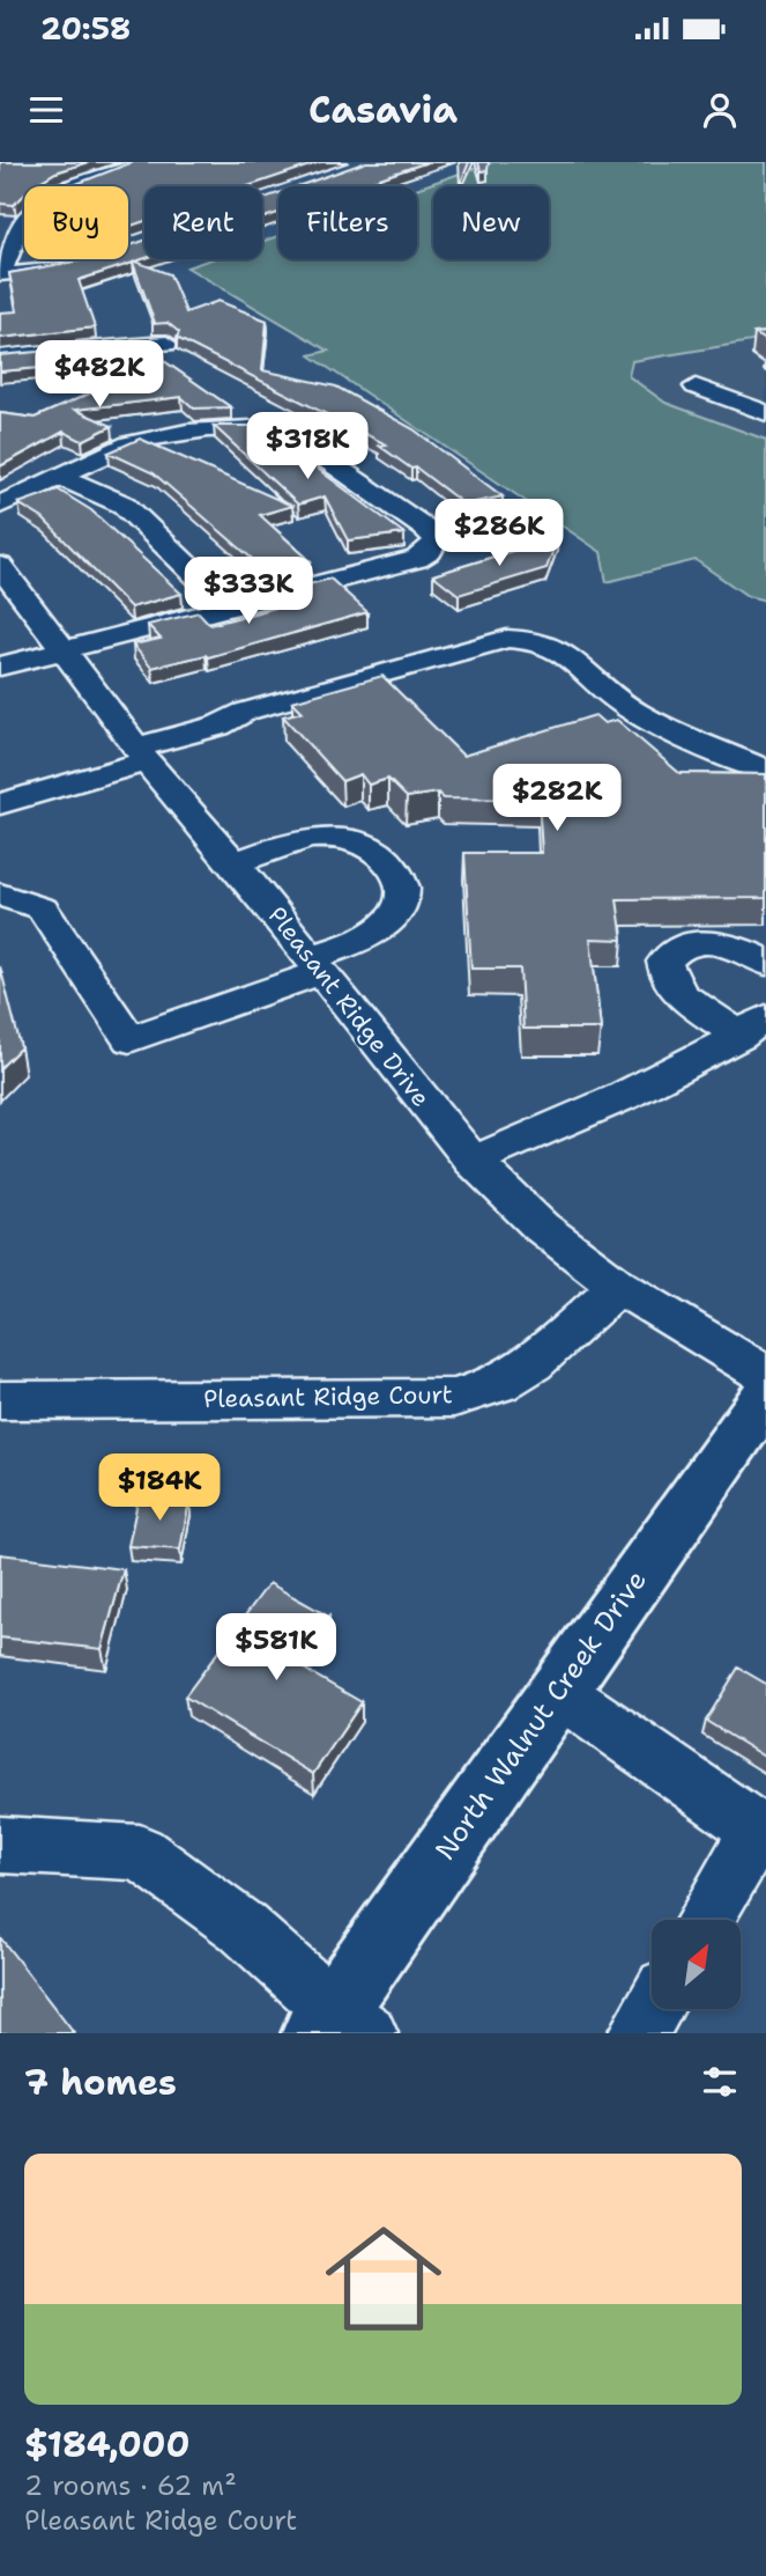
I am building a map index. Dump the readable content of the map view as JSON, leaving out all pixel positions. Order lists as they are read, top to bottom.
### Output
{
  "streets": {
    "main road": ["North Walnut Creek Drive"],
    "street": ["Pleasant Ridge Drive", "Pleasant Ridge Court"]
  },
  "crossings": [
    ["Pleasant Ridge Drive", "Pleasant Ridge Court"]
  ],
  "north": "top right",
  "page": {
    "status": "20:58",
    "header": "Casavia",
    "chip": [
      "Buy",
      "Rent",
      "Filters",
      "New"
    ],
    "price": [
      "$482K",
      "$318K",
      "$286K",
      "$333K",
      "$282K",
      "$184K",
      "$581K"
    ],
    "heading": "7 homes",
    "list": [
      {
        "name": "$184,000",
        "note": "2 rooms · 62 m² · Pleasant Ridge Court"
      }
    ]
  }
}
